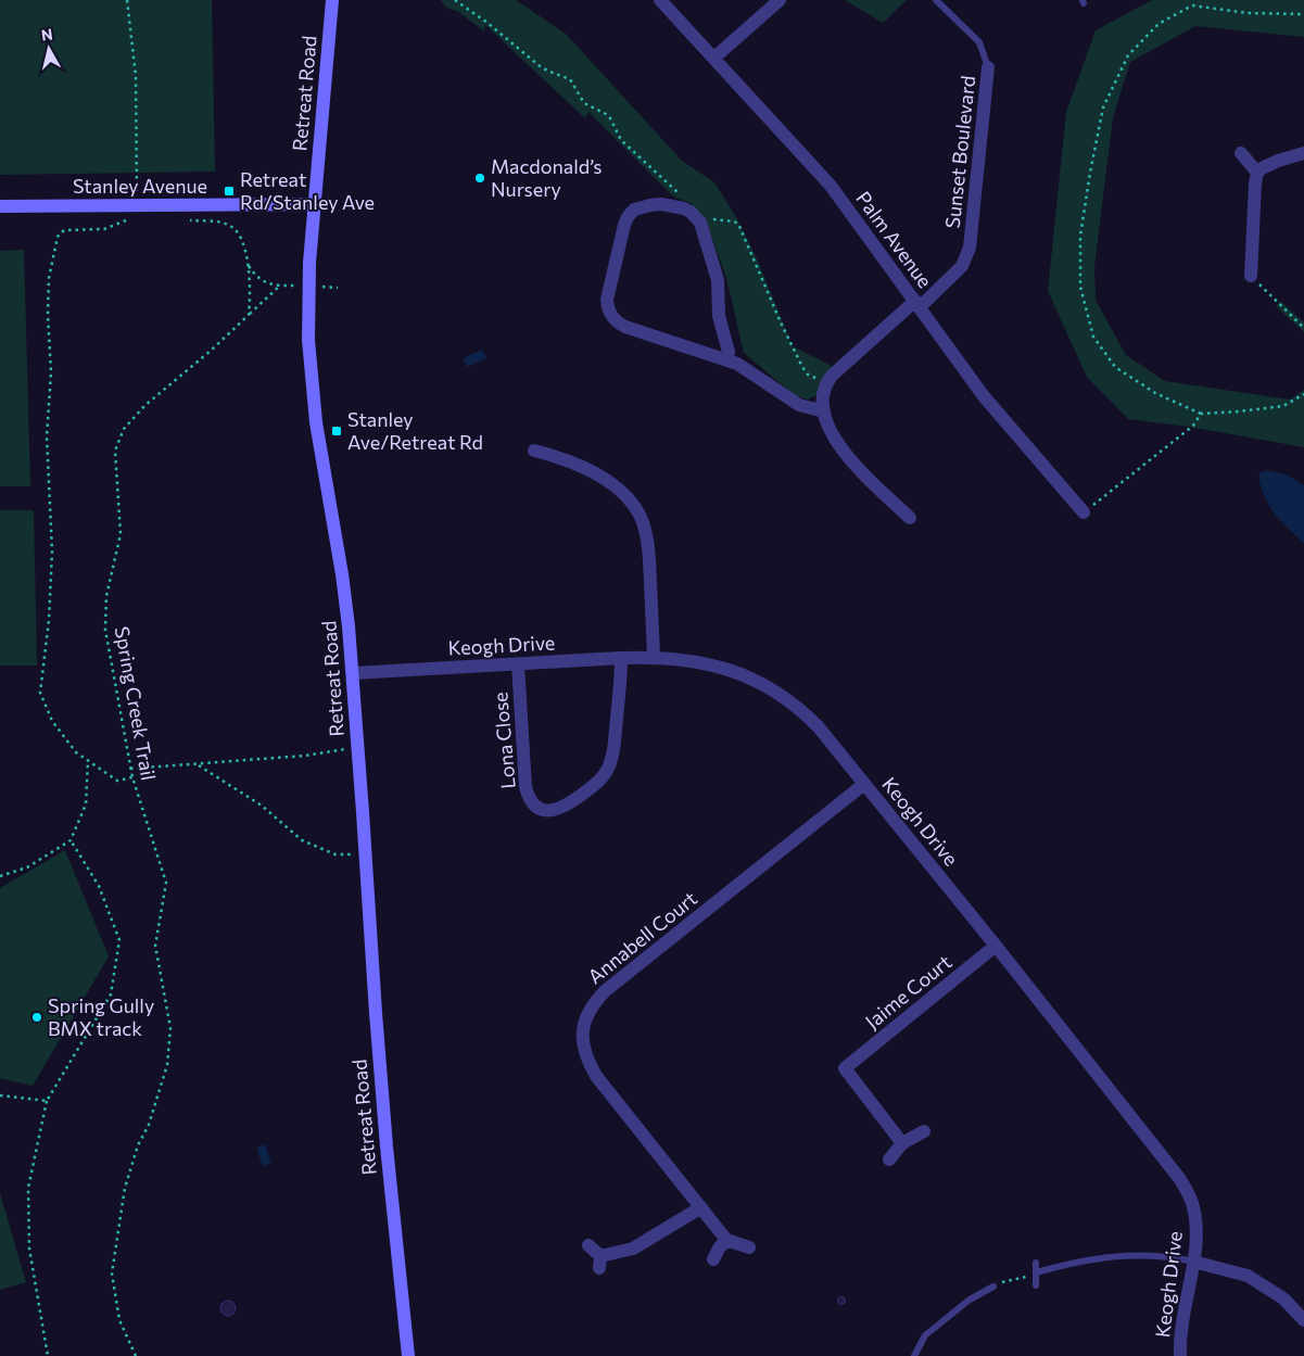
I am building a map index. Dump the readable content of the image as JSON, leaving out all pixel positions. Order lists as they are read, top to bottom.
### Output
{
  "streets": {
    "street": [
      "Retreat Road",
      "Sunset Boulevard",
      "Stanley Avenue",
      "Palm Avenue",
      "Keogh Drive",
      "Lona Close",
      "Annabell Court",
      "Jaime Court"
    ],
    "path": ["Spring Creek Trail"]
  },
  "crossings": [
    ["Retreat Road", "Stanley Avenue"],
    ["Retreat Road", "Keogh Drive"],
    ["Sunset Boulevard", "Palm Avenue"],
    ["Keogh Drive", "Lona Close"],
    ["Keogh Drive", "Annabell Court"],
    ["Keogh Drive", "Jaime Court"]
  ],
  "places": {
    "other": ["Macdonald’s Nursery", "Spring Gully BMX track"],
    "transit": ["Retreat Rd/Stanley Ave", "Stanley Ave/Retreat Rd"]
  },
  "north": "top"
}
